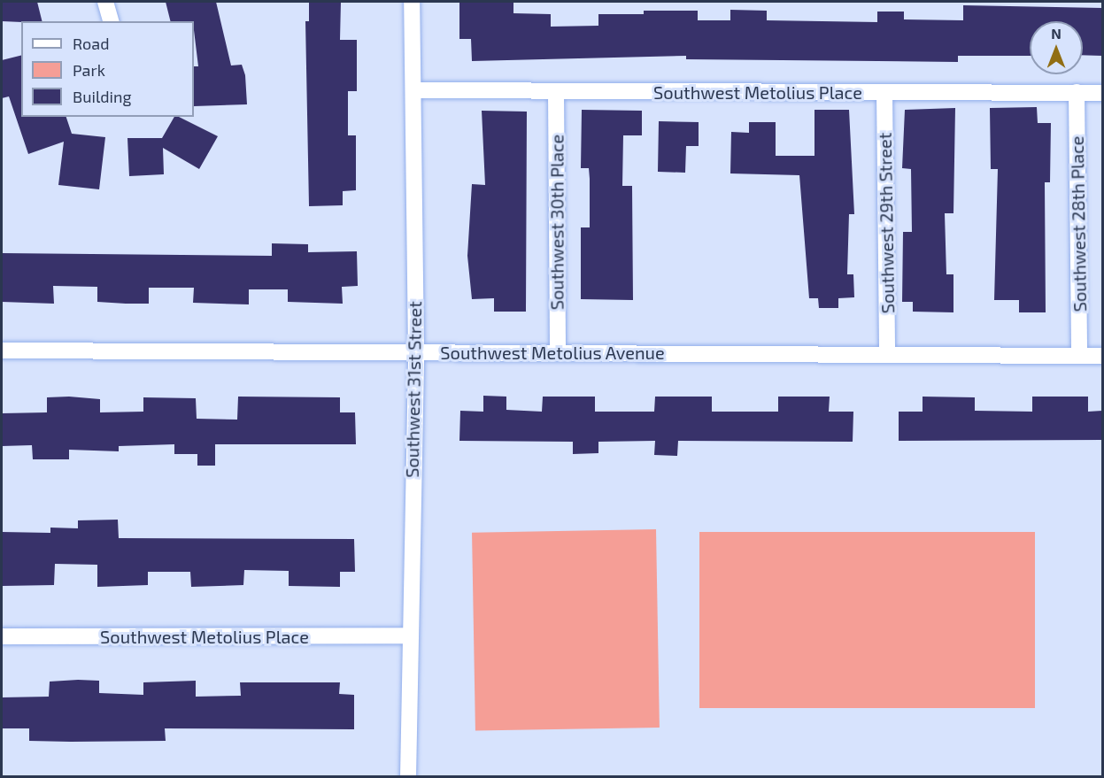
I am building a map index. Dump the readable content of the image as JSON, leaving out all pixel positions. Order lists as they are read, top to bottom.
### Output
{
  "streets": {
    "street": [
      "Southwest Metolius Place",
      "Southwest 30th Place",
      "Southwest 29th Street",
      "Southwest 28th Place",
      "Southwest Metolius Avenue",
      "Southwest 31st Street"
    ]
  },
  "crossings": [
    ["Southwest Metolius Place", "Southwest 30th Place"],
    ["Southwest Metolius Place", "Southwest 29th Street"],
    ["Southwest Metolius Place", "Southwest 28th Place"],
    ["Southwest Metolius Place", "Southwest 31st Street"],
    ["Southwest 30th Place", "Southwest Metolius Avenue"],
    ["Southwest 29th Street", "Southwest Metolius Avenue"],
    ["Southwest 28th Place", "Southwest Metolius Avenue"],
    ["Southwest Metolius Avenue", "Southwest 31st Street"]
  ],
  "legend": ["Road", "Park", "Building"],
  "north": "top"
}
